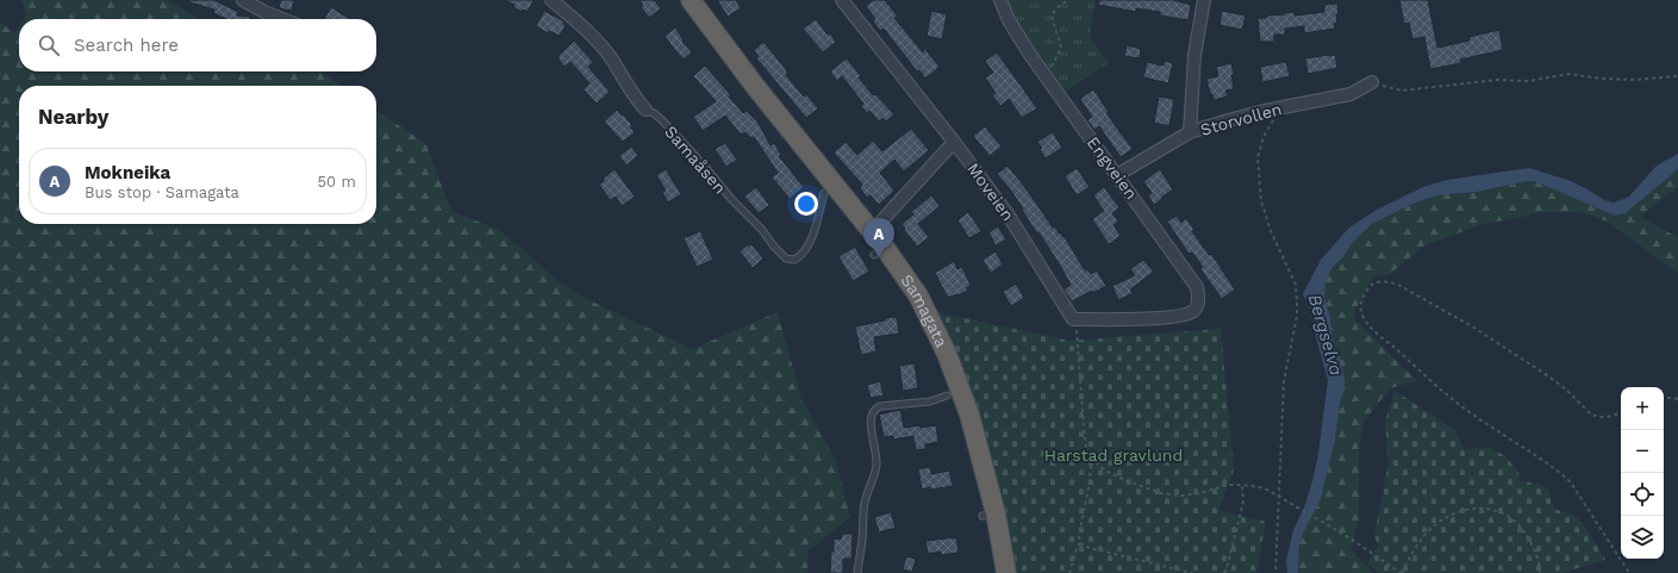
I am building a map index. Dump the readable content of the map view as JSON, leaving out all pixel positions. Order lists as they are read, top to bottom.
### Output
{
  "streets": {
    "highway": ["Samagata"],
    "street": [
      "Storvollen",
      "Samaåsen",
      "Engveien",
      "Moveien"
    ]
  },
  "crossings": [
    ["Storvollen", "Engveien"],
    ["Engveien", "Moveien"]
  ],
  "water": ["Bergselva"],
  "parks": ["Harstad gravlund"],
  "page": {
    "search": "Search here",
    "heading": "Nearby",
    "list": [
      {
        "mark": "A",
        "name": "Mokneika",
        "note": "Bus stop · Samagata",
        "value": "50 m"
      }
    ],
    "pins": "A",
    "map_buttons": ["+", "−"]
  }
}
